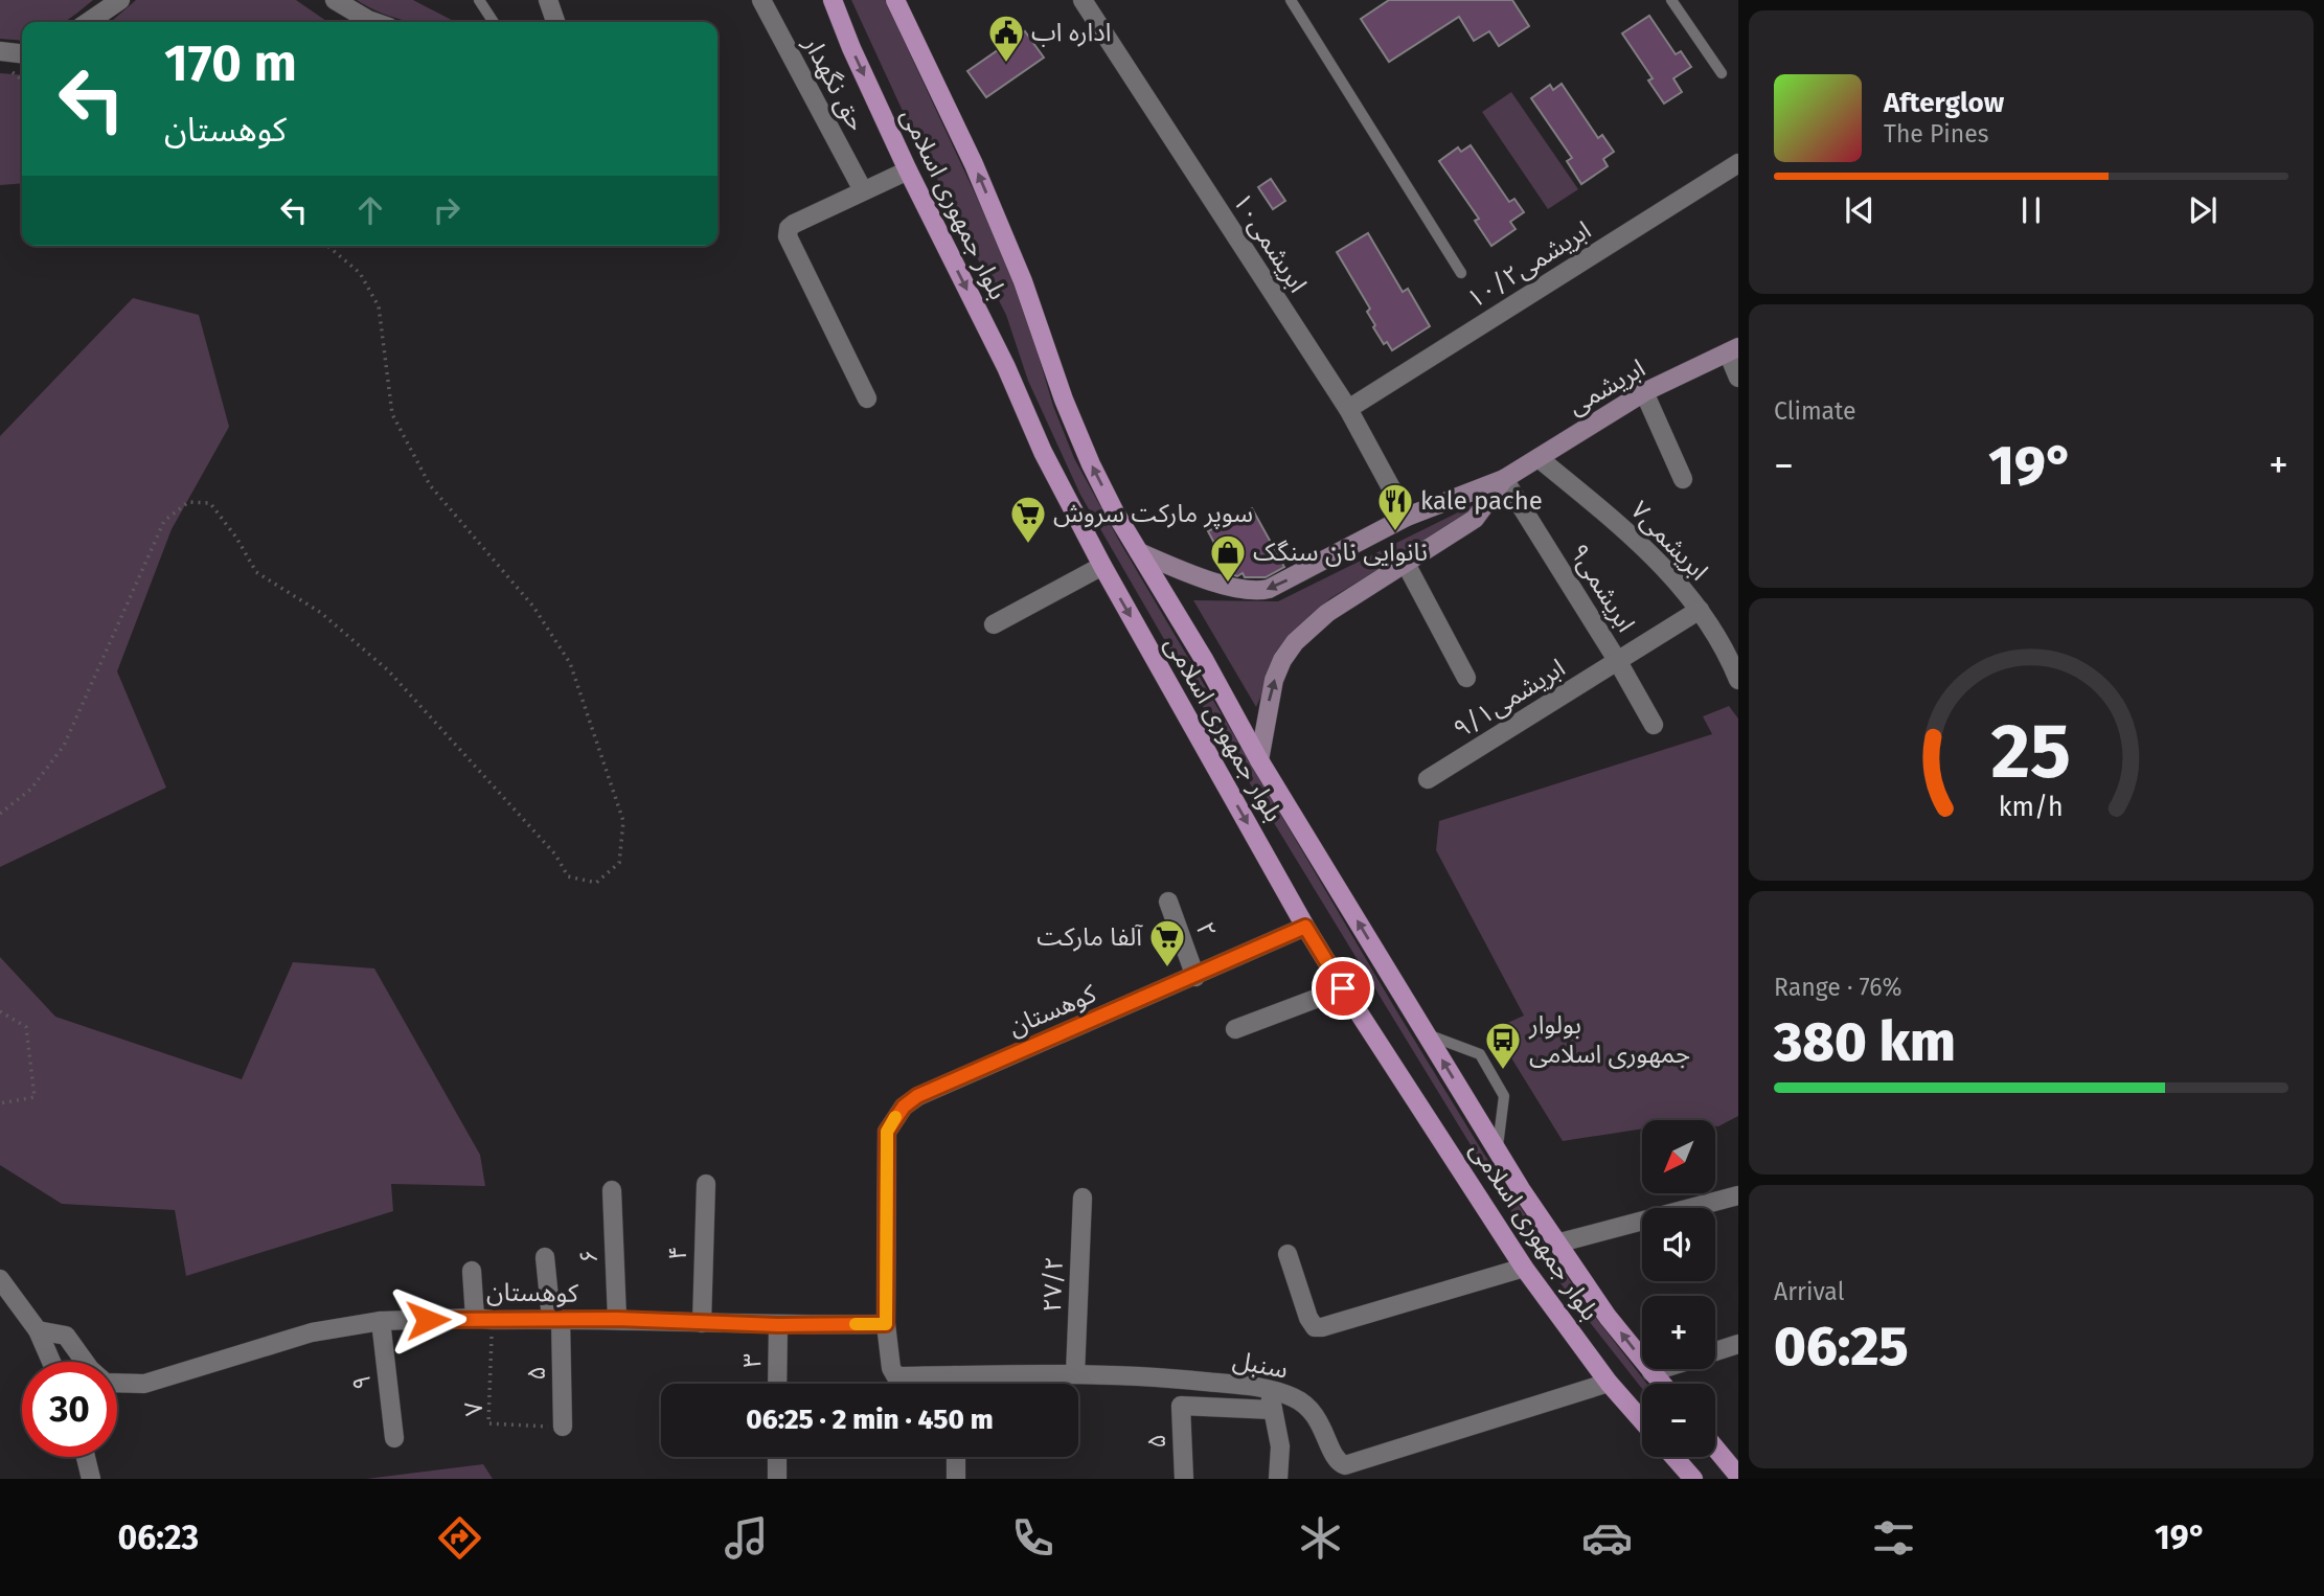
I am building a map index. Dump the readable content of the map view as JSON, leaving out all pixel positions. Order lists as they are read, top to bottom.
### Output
{
  "streets": {
    "main road": ["بلوار جمهوری اسلامی", "ابریشمی"],
    "street": [
      "حق نگهدار",
      "ابریشمی۱۰",
      "۱۰/۲ابریشمی",
      "ابریشمی۷",
      "ابریشمی۹",
      "۹/۱ابریشمی",
      "۲",
      "کوهستان",
      "۴",
      "۶",
      "۲۷/۲",
      "۳",
      "سنبل",
      "۵",
      "۹"
    ],
    "path": ["۷"]
  },
  "crossings": [
    ["بلوار جمهوری اسلامی", "کوهستان"],
    ["بلوار جمهوری اسلامی", "سنبل"],
    ["ابریشمی۱۰", "۱۰/۲ابریشمی"],
    ["ابریشمی", "ابریشمی۷"],
    ["ابریشمی", "ابریشمی۹"],
    ["ابریشمی۷", "۹/۱ابریشمی"],
    ["ابریشمی۹", "۹/۱ابریشمی"],
    ["۲", "کوهستان"],
    ["کوهستان", "۴"],
    ["کوهستان", "۶"],
    ["کوهستان", "۳"],
    ["کوهستان", "سنبل"],
    ["کوهستان", "۵"],
    ["کوهستان", "۹"],
    ["کوهستان", "۷"],
    ["۲۷/۲", "سنبل"],
    ["۵", "۷"]
  ],
  "places": {
    "public building": ["اداره اب"],
    "restaurant": ["kale pache"],
    "supermarket": ["سوپر مارکت سروش", "آلفا مارکت"],
    "shop": ["نانوایی نان سنگک"],
    "bus stop": ["بولوار جمهوری اسلامی"]
  },
  "north": "bottom left",
  "page": {
    "turn": ["170 m", "کوهستان"],
    "song": ["Afterglow", "The Pines"],
    "tile": [
      "Climate",
      ["Range · 76%", "380 km"],
      ["Arrival", "06:25"]
    ],
    "heat": ["−", "19°", "+"],
    "map_buttons": ["+", "−"],
    "limit": "30",
    "trip": "06:25 · 2 min · 450 m",
    "tabs": ["06:23", "19°"],
    "gauge": ["25", "km/h"]
  }
}
